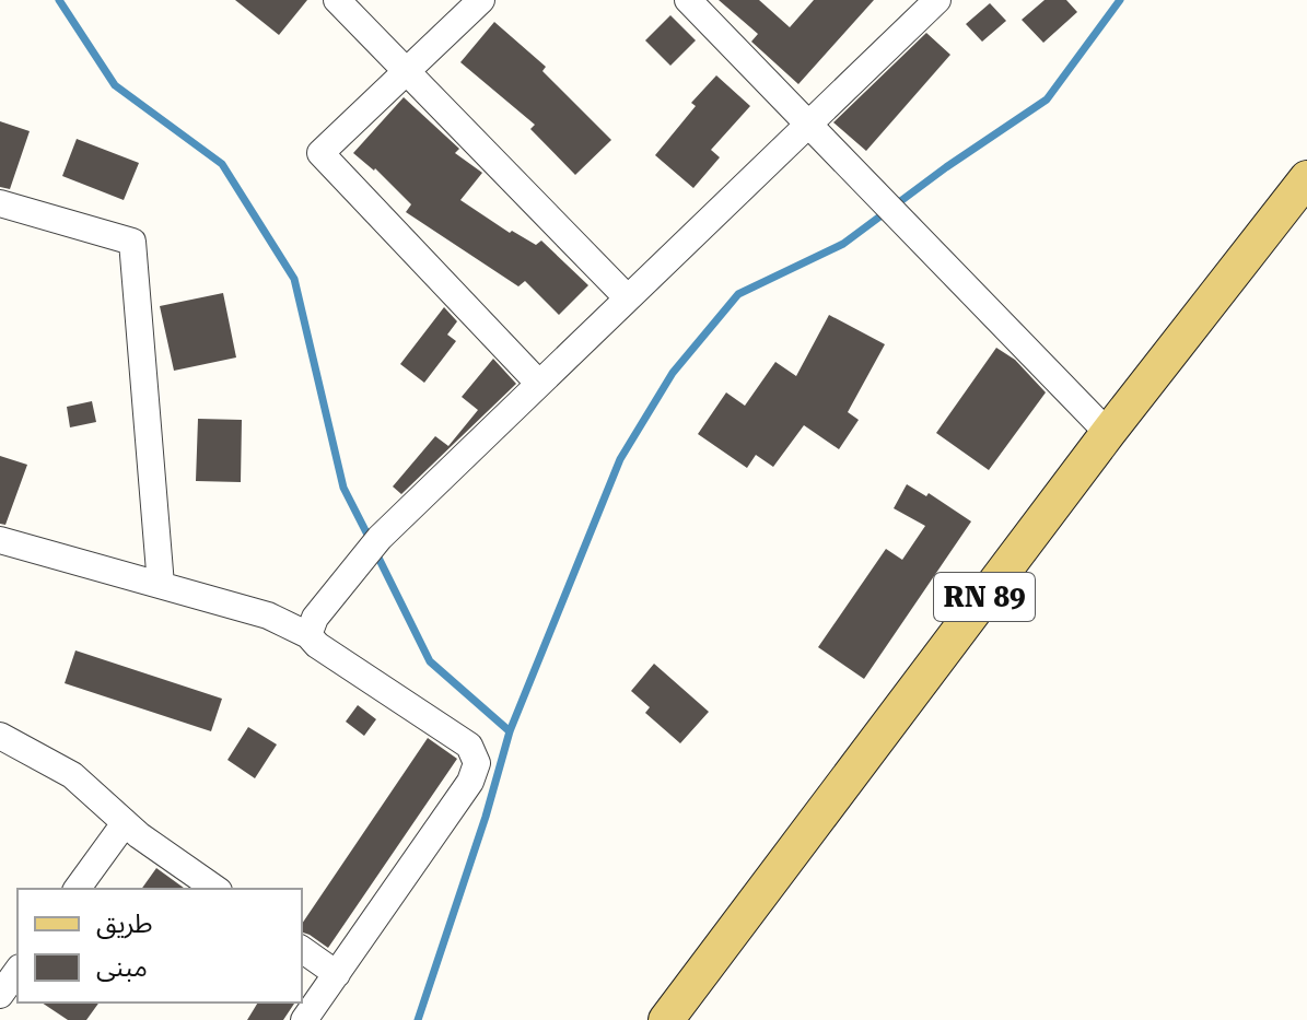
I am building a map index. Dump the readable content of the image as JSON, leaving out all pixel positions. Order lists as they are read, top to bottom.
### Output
{
  "streets": {
    "main road": ["RN 89"]
  },
  "legend": ["طريق", "مبنى"]
}
